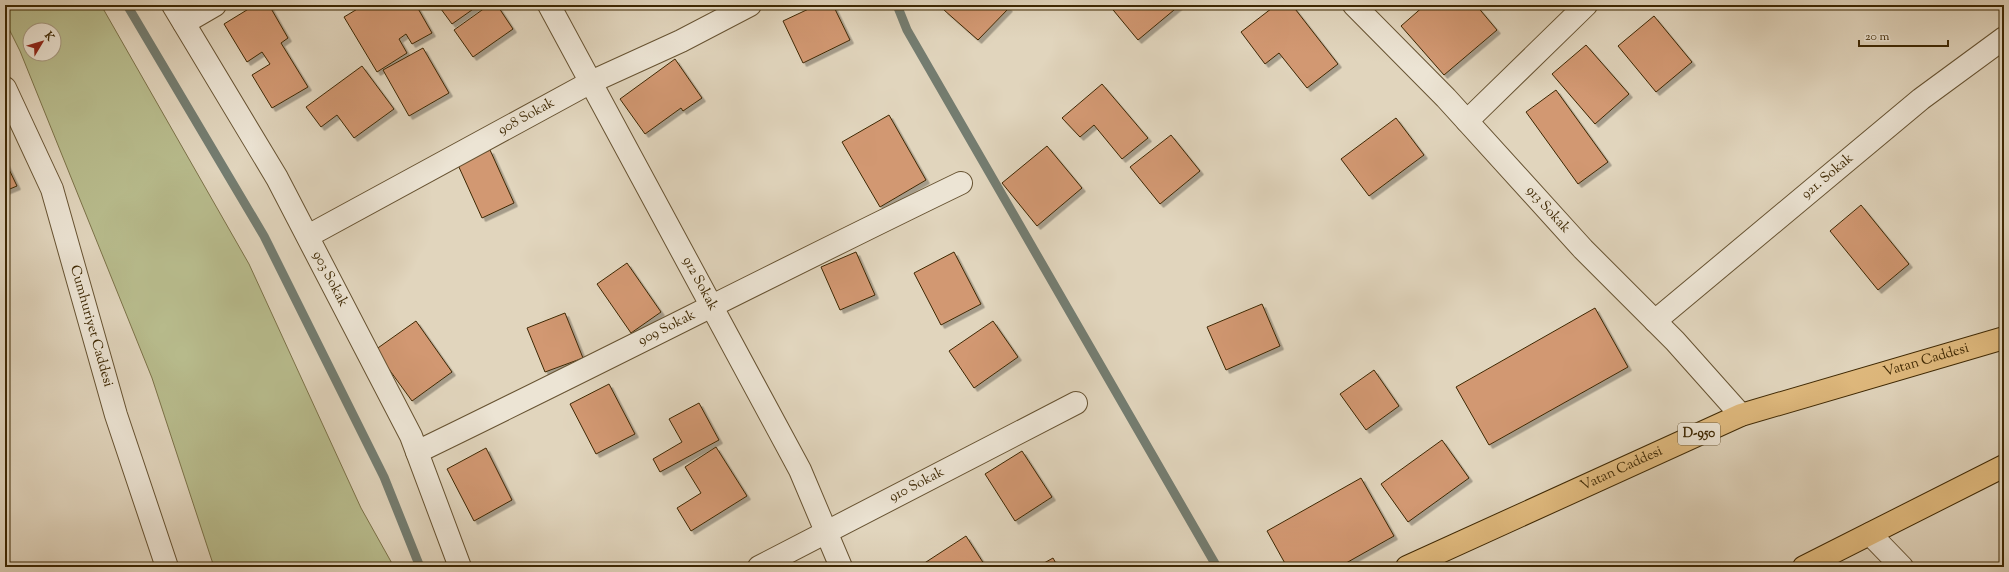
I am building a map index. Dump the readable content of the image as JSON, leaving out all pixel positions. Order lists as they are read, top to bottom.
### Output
{
  "streets": {
    "highway": ["Vatan Caddesi", "D-950"],
    "street": [
      "908 Sokak",
      "921. Sokak",
      "913 Sokak",
      "903 Sokak",
      "912 Sokak",
      "Cumhuriyet Caddesi",
      "909 Sokak",
      "910 Sokak"
    ]
  },
  "crossings": [
    ["908 Sokak", "903 Sokak"],
    ["908 Sokak", "912 Sokak"],
    ["921. Sokak", "913 Sokak"],
    ["913 Sokak", "Vatan Caddesi"],
    ["903 Sokak", "909 Sokak"],
    ["912 Sokak", "909 Sokak"],
    ["912 Sokak", "910 Sokak"]
  ],
  "scale_bar": "20 m",
  "north": "top right"
}
